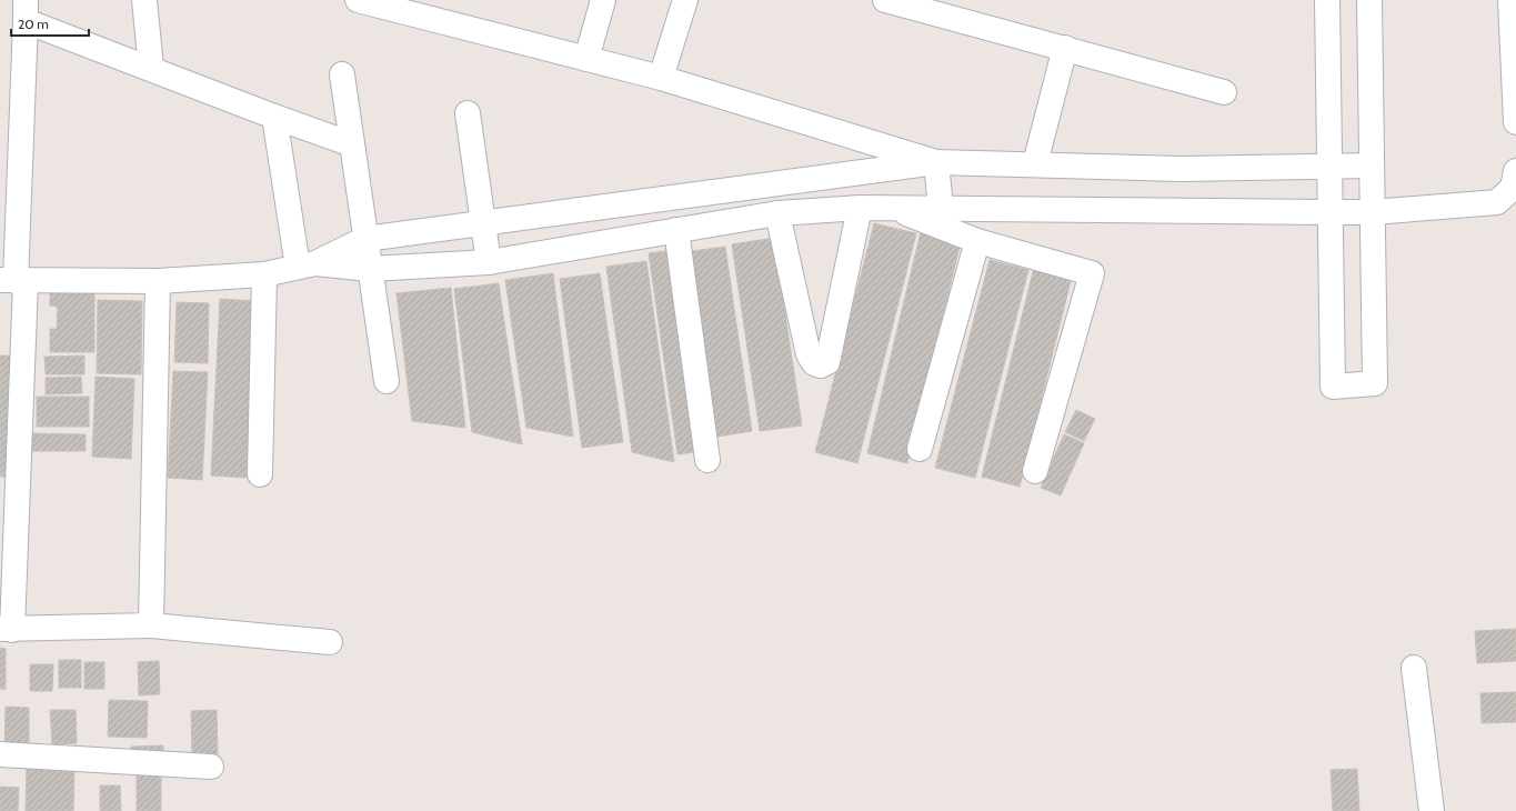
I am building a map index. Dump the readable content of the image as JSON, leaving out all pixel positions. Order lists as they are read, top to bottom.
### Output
{
  "scale_bar": "20 m"
}
